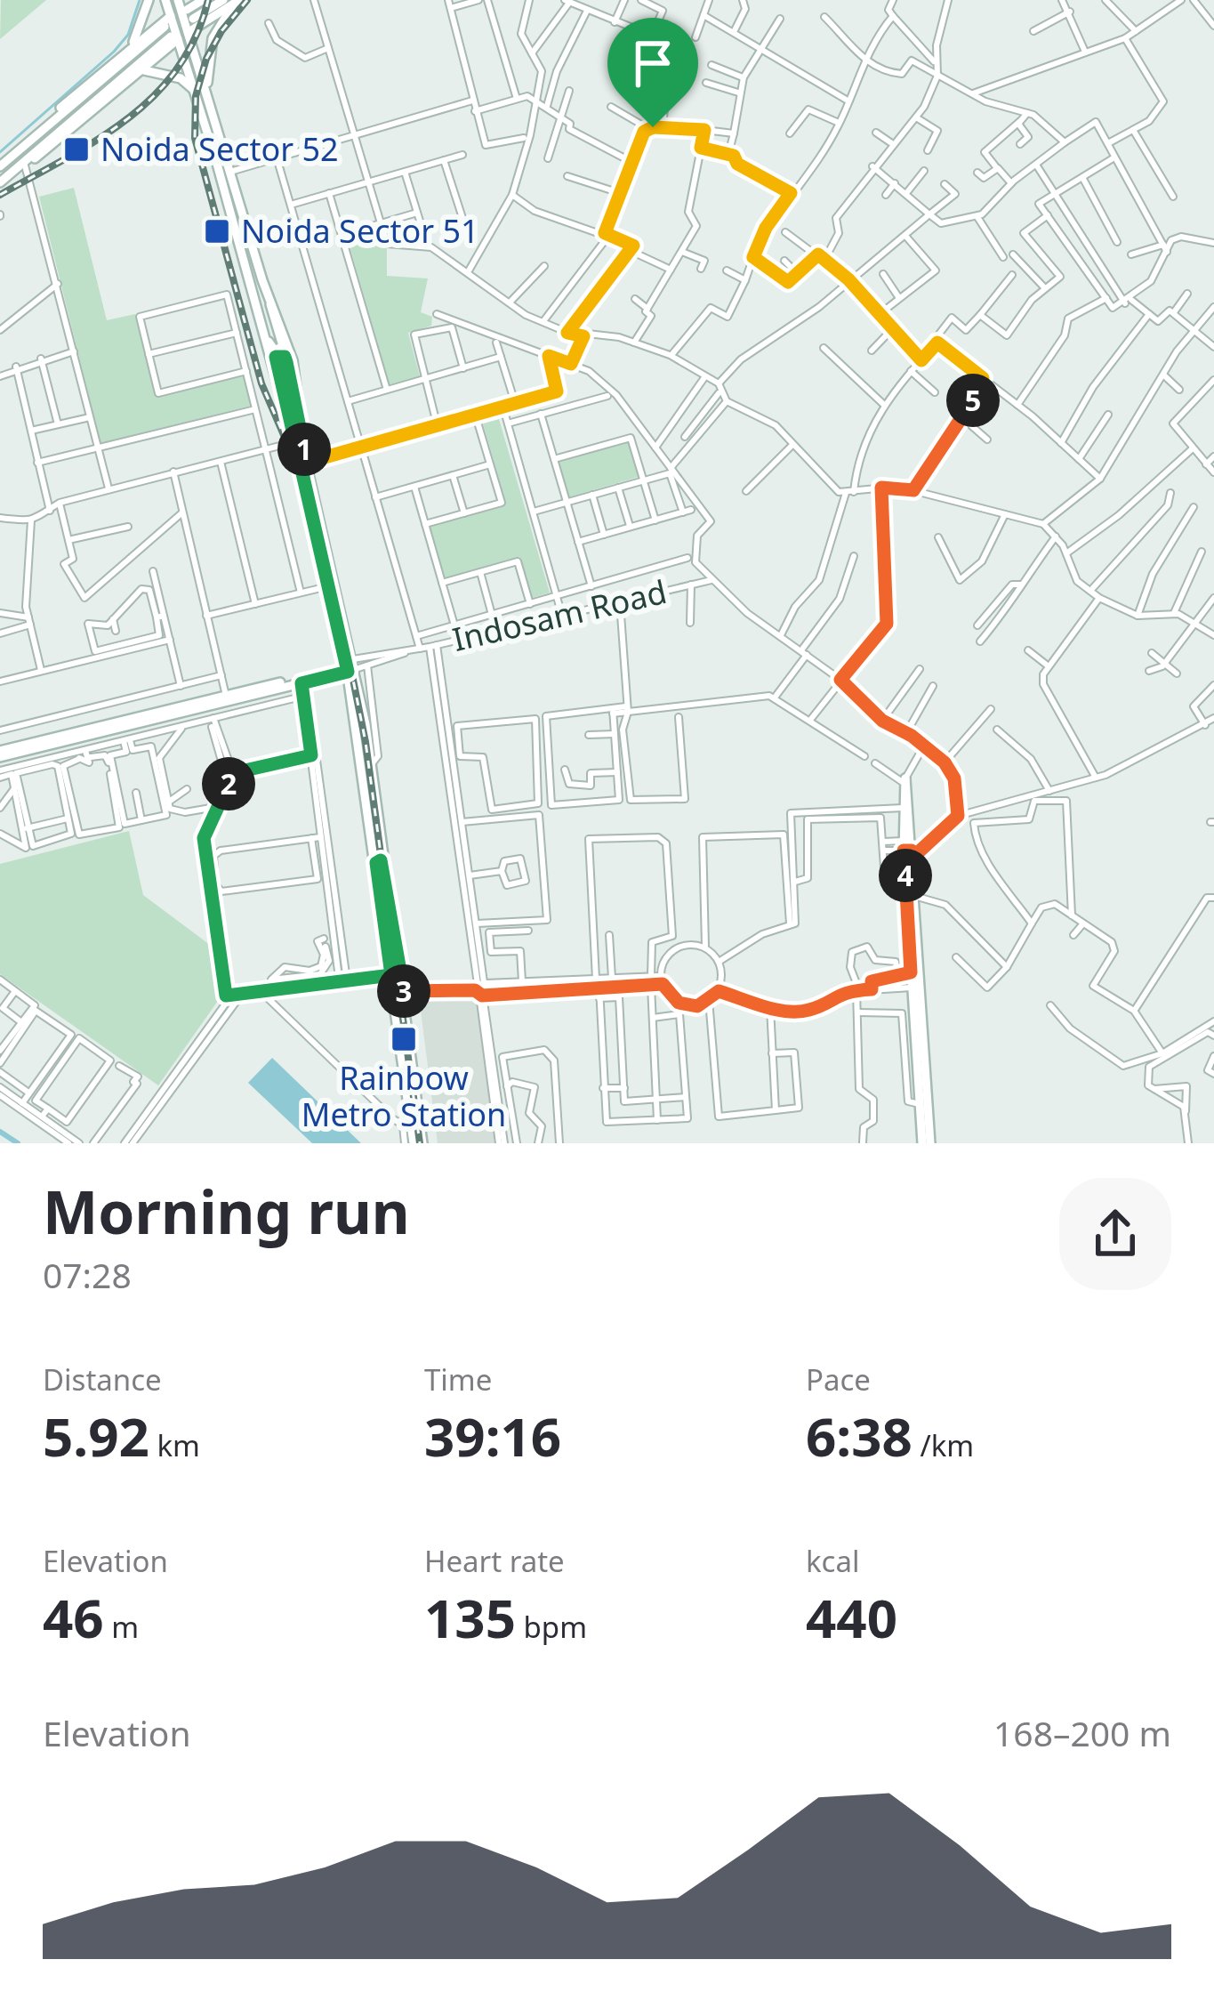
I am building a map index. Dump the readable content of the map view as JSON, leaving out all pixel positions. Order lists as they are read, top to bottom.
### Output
{
  "streets": {
    "street": ["Indosam Road"]
  },
  "places": {
    "transit": ["Noida Sector 52", "Noida Sector 51", "Rainbow Metro Station"]
  },
  "page": {
    "pins": [
      "5",
      "1",
      "2",
      "4",
      "3"
    ],
    "heading": ["Morning run", "07:28"],
    "stats": [
      ["Distance", "5.92 km"],
      ["Time", "39:16"],
      ["Pace", "6:38 /km"],
      ["Elevation", "46 m"],
      ["Heart rate", "135 bpm"],
      ["kcal", "440"]
    ],
    "chart": ["Elevation", "168–200 m"]
  }
}
